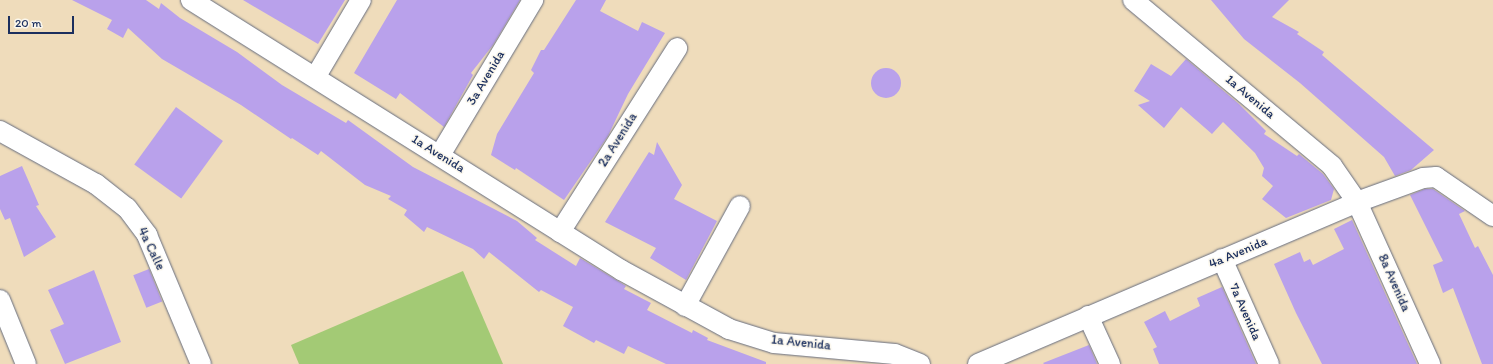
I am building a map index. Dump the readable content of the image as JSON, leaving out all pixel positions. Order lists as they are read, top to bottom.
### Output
{
  "streets": {
    "street": [
      "3a Avenida",
      "1a Avenida",
      "2a Avenida",
      "4a Calle",
      "4a Avenida",
      "8a Avenida",
      "7a Avenida"
    ]
  },
  "crossings": [
    ["3a Avenida", "1a Avenida"],
    ["1a Avenida", "2a Avenida"],
    ["1a Avenida", "4a Avenida"],
    ["1a Avenida", "8a Avenida"],
    ["4a Avenida", "8a Avenida"],
    ["4a Avenida", "7a Avenida"]
  ],
  "scale_bar": "20 m"
}
